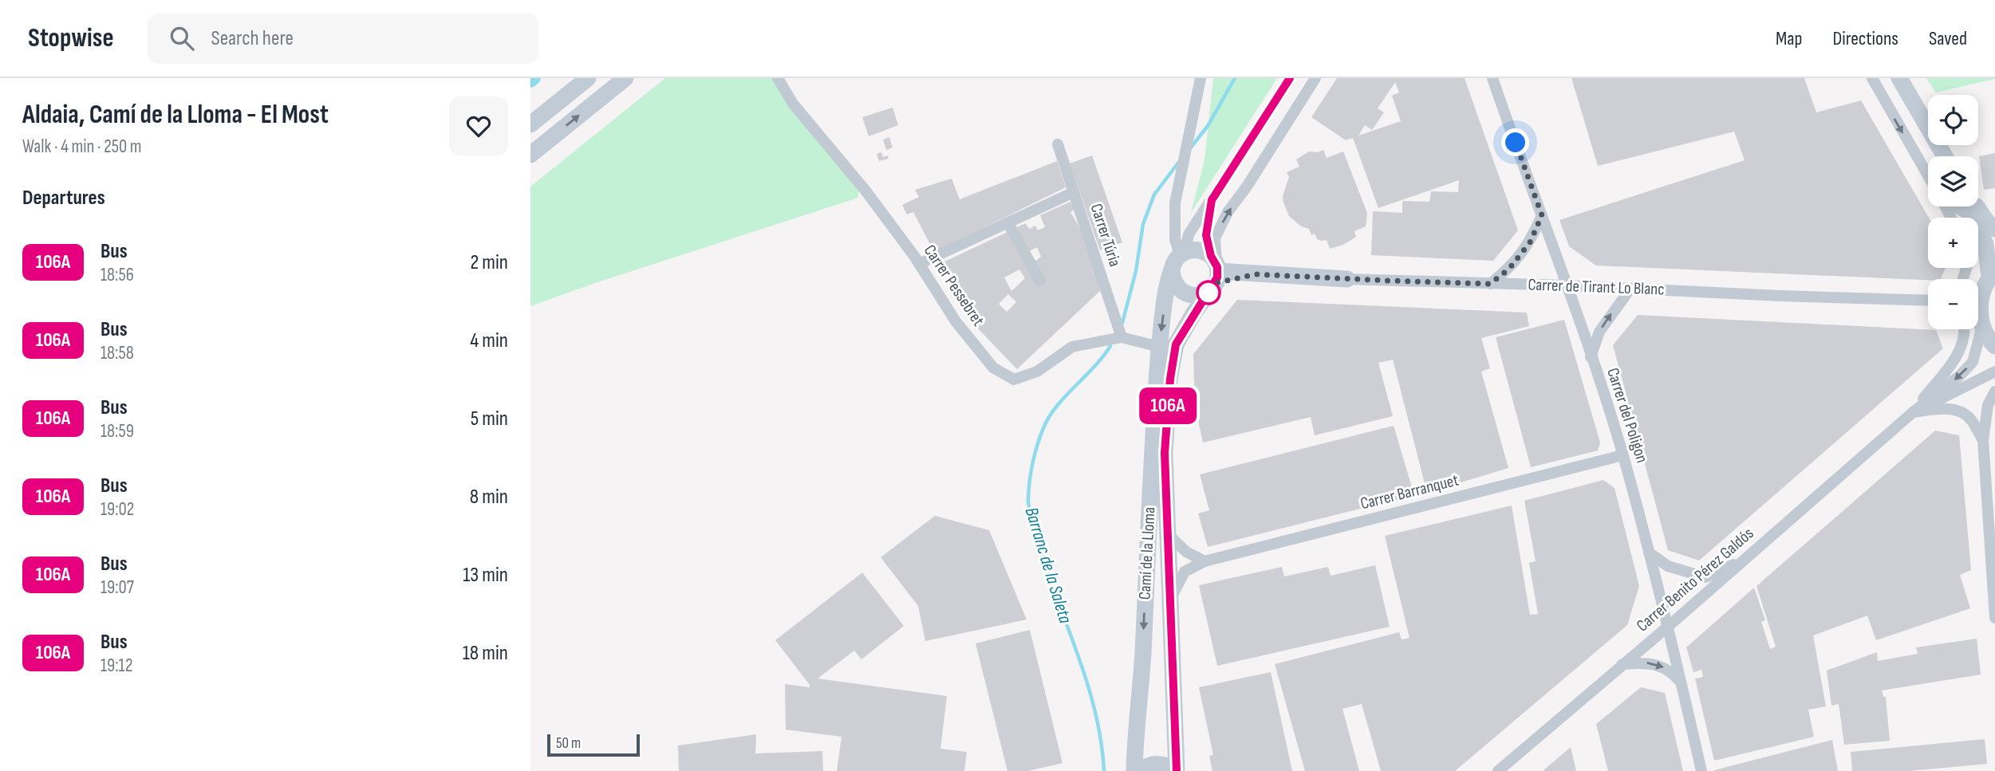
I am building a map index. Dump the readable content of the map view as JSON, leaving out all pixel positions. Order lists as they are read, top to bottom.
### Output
{
  "streets": {
    "street": [
      "Carrer Túria",
      "Carrer Pessebret",
      "Carrer de Tirant Lo Blanc",
      "Carrer del Poligon",
      "Carrer Barranquet",
      "Camí de la Lloma",
      "Carrer Benito Pérez Galdós"
    ]
  },
  "crossings": [
    ["Carrer Túria", "Carrer Pessebret"],
    ["Carrer Pessebret", "Camí de la Lloma"],
    ["Carrer de Tirant Lo Blanc", "Carrer del Poligon"],
    ["Carrer de Tirant Lo Blanc", "Camí de la Lloma"],
    ["Carrer del Poligon", "Carrer Barranquet"],
    ["Carrer del Poligon", "Carrer Benito Pérez Galdós"],
    ["Carrer Barranquet", "Camí de la Lloma"]
  ],
  "water": ["Barranc de la Saleta"],
  "lines": ["bus line 106A"],
  "scale_bar": "50 m",
  "page": {
    "header": "Stopwise",
    "search": "Search here",
    "nav": ["Map", "Directions", "Saved"],
    "heading": [
      ["Aldaia, Camí de la Lloma - El Most", "Walk · 4 min · 250 m"],
      "Departures"
    ],
    "on_map": "106A",
    "map_buttons": ["+", "−"],
    "list": [
      {
        "mark": "106A",
        "name": "Bus",
        "note": "18:56",
        "value": "2 min"
      },
      {
        "mark": "106A",
        "name": "Bus",
        "note": "18:58",
        "value": "4 min"
      },
      {
        "mark": "106A",
        "name": "Bus",
        "note": "18:59",
        "value": "5 min"
      },
      {
        "mark": "106A",
        "name": "Bus",
        "note": "19:02",
        "value": "8 min"
      },
      {
        "mark": "106A",
        "name": "Bus",
        "note": "19:07",
        "value": "13 min"
      },
      {
        "mark": "106A",
        "name": "Bus",
        "note": "19:12",
        "value": "18 min"
      }
    ],
    "scale": "50 m"
  }
}
